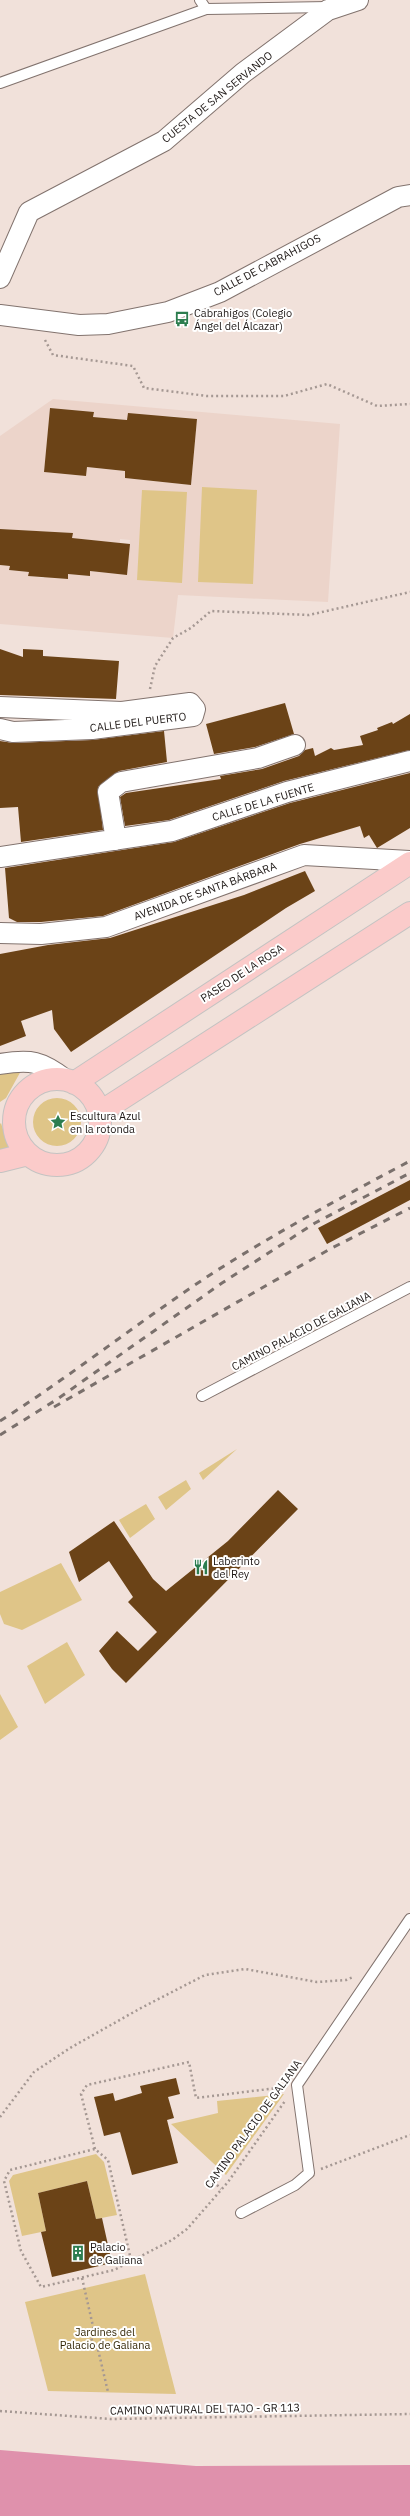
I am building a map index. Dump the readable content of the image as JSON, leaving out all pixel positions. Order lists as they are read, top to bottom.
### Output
{
  "streets": {
    "main road": ["PASEO DE LA ROSA"],
    "street": [
      "CUESTA DE SAN SERVANDO",
      "CALLE DE CABRAHIGOS",
      "CALLE DEL PUERTO",
      "CALLE DE LA FUENTE",
      "AVENIDA DE SANTA BÁRBARA"
    ],
    "lane": ["CAMINO PALACIO DE GALIANA"],
    "path": ["CAMINO NATURAL DEL TAJO - GR 113"]
  },
  "crossings": [
    ["AVENIDA DE SANTA BÁRBARA", "PASEO DE LA ROSA"]
  ],
  "parks": ["Jardines del Palacio de Galiana"],
  "places": {
    "bus stop": ["Cabrahigos (Colegio Ángel del Álcazar)"],
    "place": ["Escultura Azul en la rotonda"],
    "restaurant": ["Laberinto del Rey"],
    "building": ["Palacio de Galiana"]
  }
}
